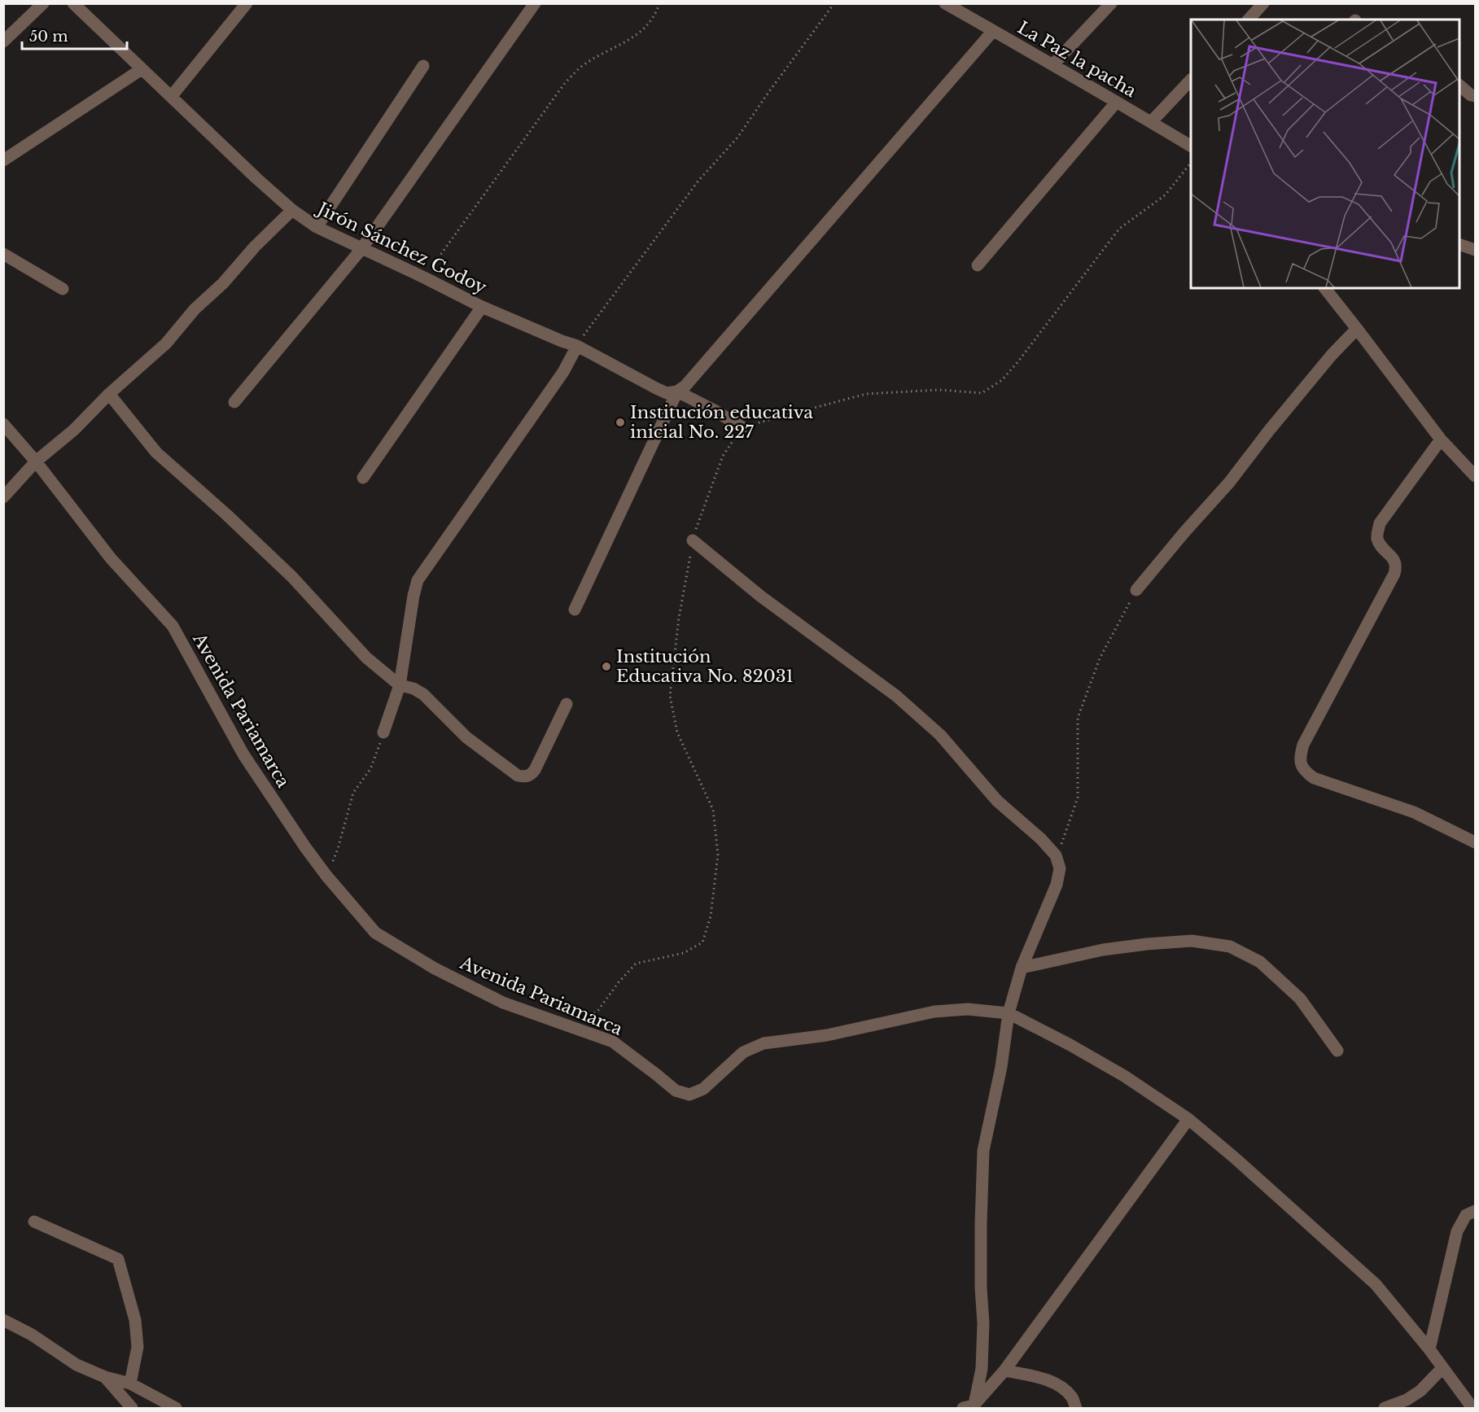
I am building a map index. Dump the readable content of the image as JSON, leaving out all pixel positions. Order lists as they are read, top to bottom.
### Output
{
  "streets": {
    "street": ["La Paz la pacha", "Jirón Sánchez Godoy", "Avenida Pariamarca"]
  },
  "places": ["Institución educativa inicial No. 227", "Institución Educativa No. 82031"],
  "scale_bar": "50 m"
}
